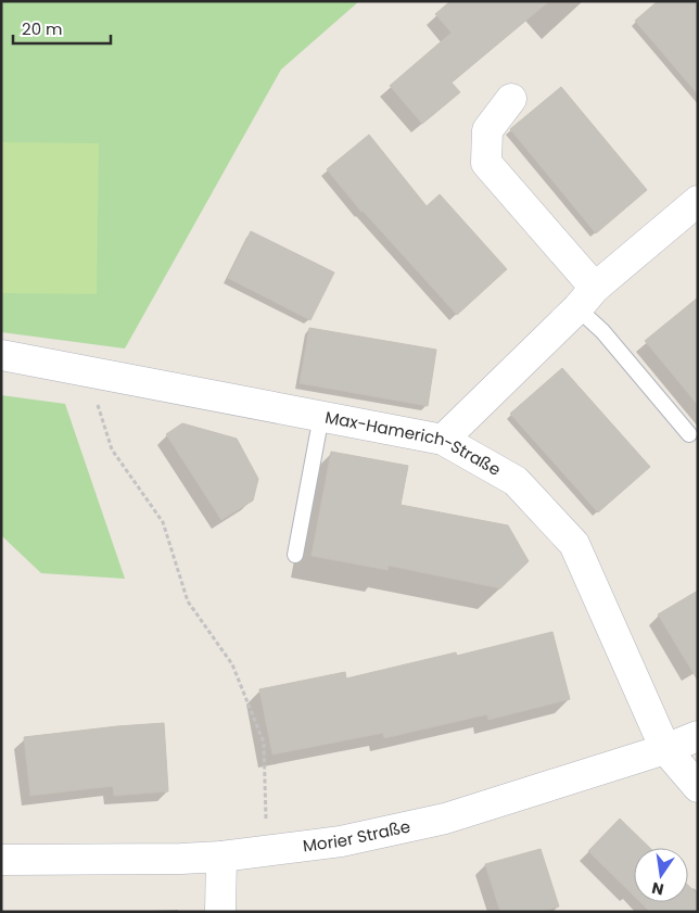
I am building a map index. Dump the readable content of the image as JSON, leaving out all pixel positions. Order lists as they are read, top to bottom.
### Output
{
  "streets": {
    "street": ["Max-Hamerich-Straße", "Morier Straße"]
  },
  "crossings": [
    ["Max-Hamerich-Straße", "Morier Straße"]
  ],
  "scale_bar": "20 m",
  "north": "bottom"
}
